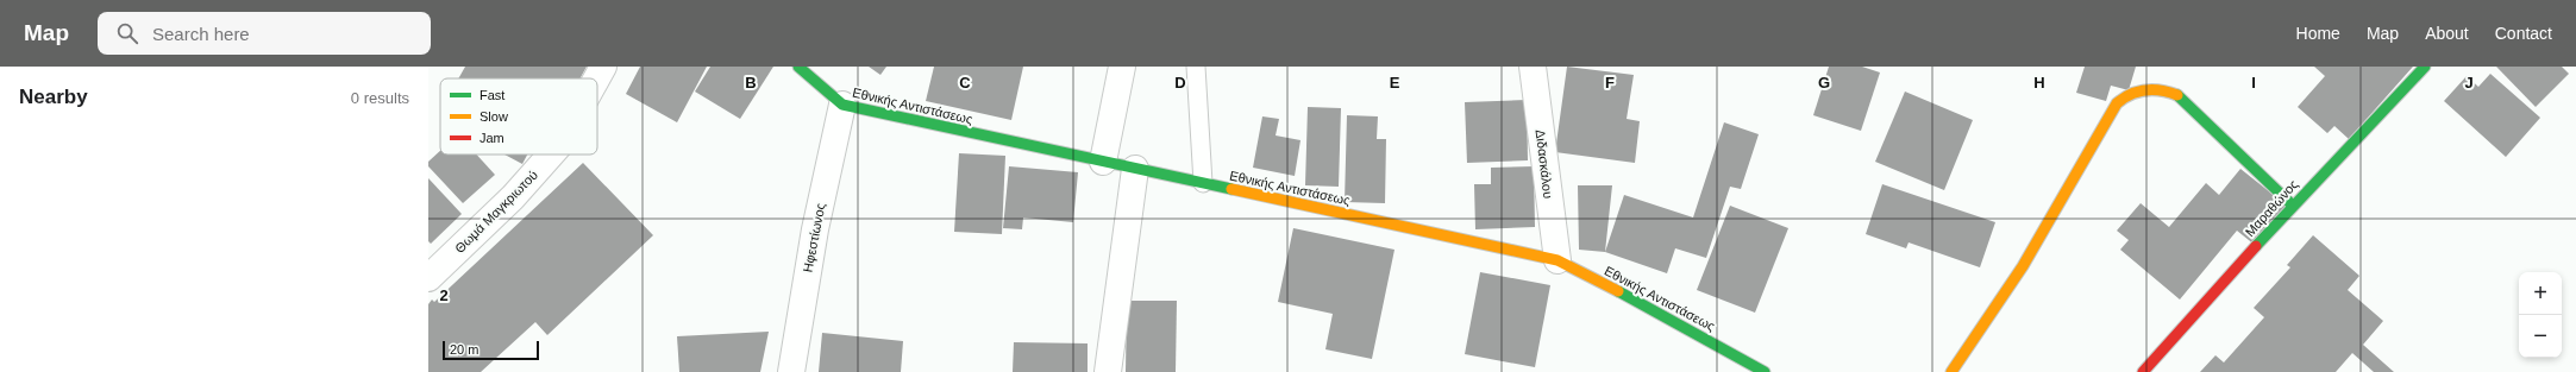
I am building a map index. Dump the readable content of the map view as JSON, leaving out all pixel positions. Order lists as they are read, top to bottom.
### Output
{
  "streets": {
    "main road": ["Εθνικής Αντιστάσεως", "Μαραθώνος"],
    "street": ["Διδασκάλου", "Θωμά Μαγκριωτού", "Ηφεστίωνος"]
  },
  "crossings": [
    ["Εθνικής Αντιστάσεως", "Διδασκάλου"],
    ["Εθνικής Αντιστάσεως", "Ηφεστίωνος"]
  ],
  "legend": ["Fast", "Slow", "Jam"],
  "scale_bar": "20 m",
  "page": {
    "header": "Map",
    "search": "Search here",
    "nav": [
      "Home",
      "Map",
      "About",
      "Contact"
    ],
    "heading": ["Nearby", "0 results"],
    "map_buttons": ["+", "−"],
    "scale": "20 m"
  },
  "grid": {
    "columns": [
      "B",
      "C",
      "D",
      "E",
      "F",
      "G",
      "H",
      "I",
      "J"
    ],
    "rows": ["2"]
  }
}
